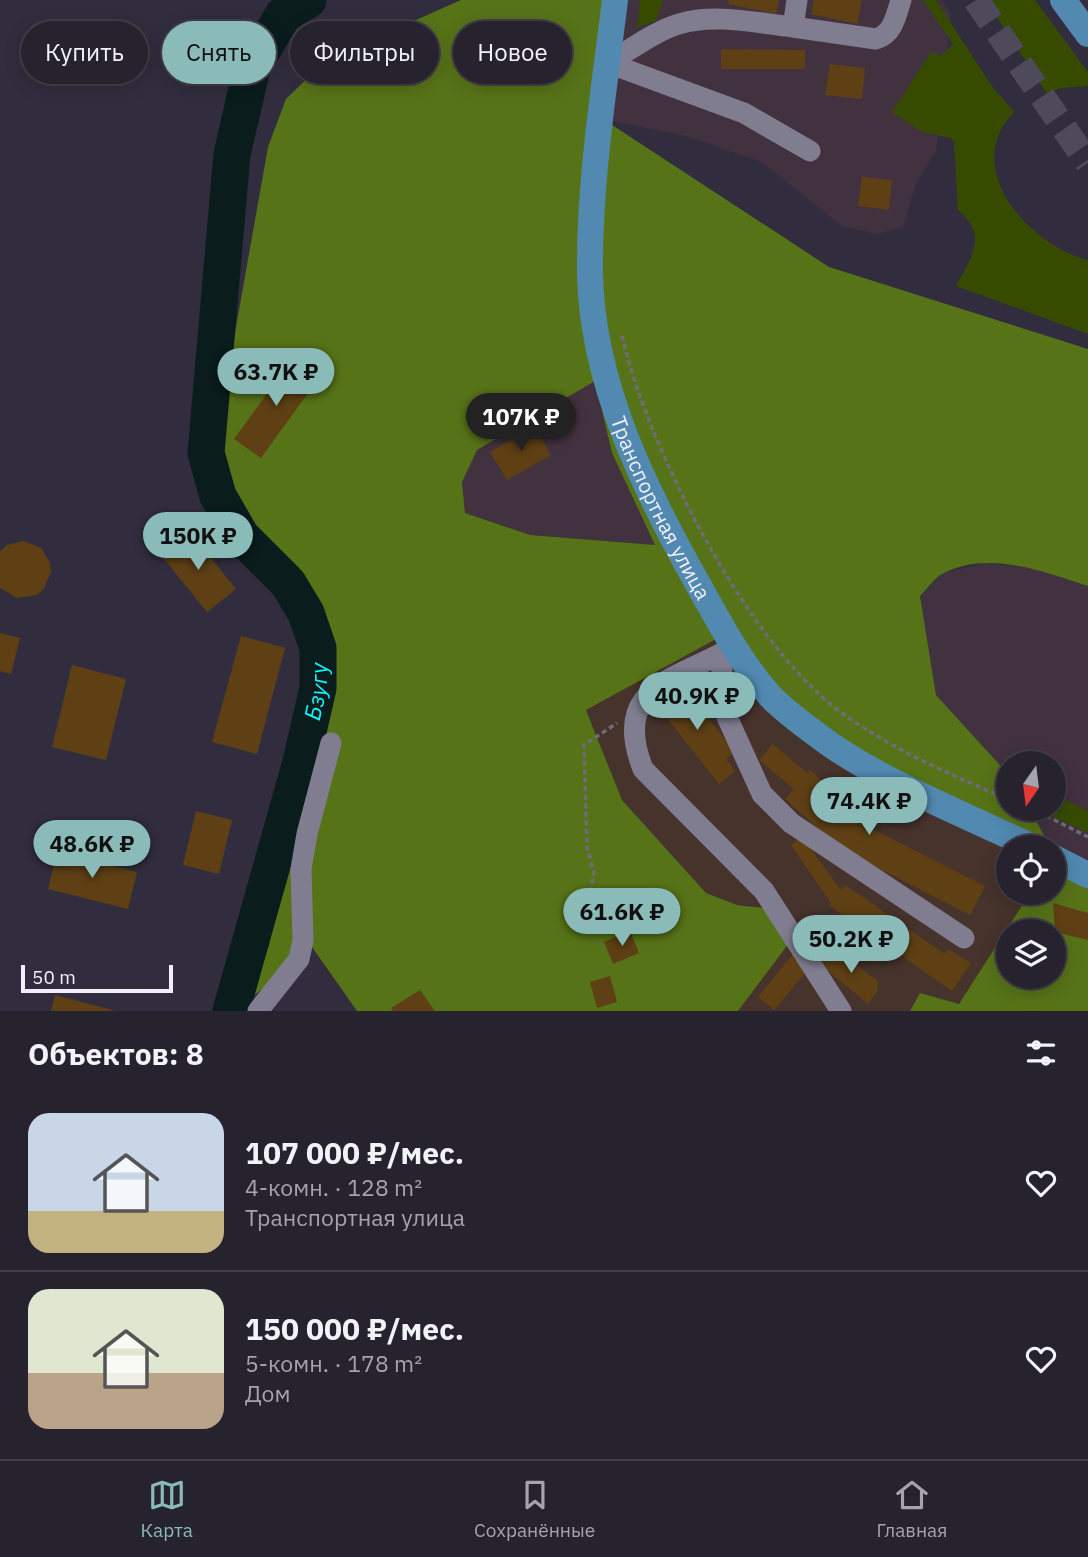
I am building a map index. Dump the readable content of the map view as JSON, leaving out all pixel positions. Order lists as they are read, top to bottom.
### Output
{
  "streets": {
    "main road": ["Транспортная улица"]
  },
  "water": ["Бзугу"],
  "scale_bar": "50 m",
  "north": "bottom",
  "page": {
    "chip": [
      "Купить",
      "Снять",
      "Фильтры",
      "Новое"
    ],
    "price": [
      "63.7K ₽",
      "107K ₽",
      "150K ₽",
      "40.9K ₽",
      "74.4K ₽",
      "48.6K ₽",
      "61.6K ₽",
      "50.2K ₽"
    ],
    "scale": "50 m",
    "heading": "Объектов: 8",
    "list": [
      {
        "name": "107 000 ₽/мес.",
        "note": "4-комн. · 128 m² · Транспортная улица"
      },
      {
        "name": "150 000 ₽/мес.",
        "note": "5-комн. · 178 m² · Дом"
      }
    ],
    "tabs": ["Карта", "Сохранённые", "Главная"]
  }
}
